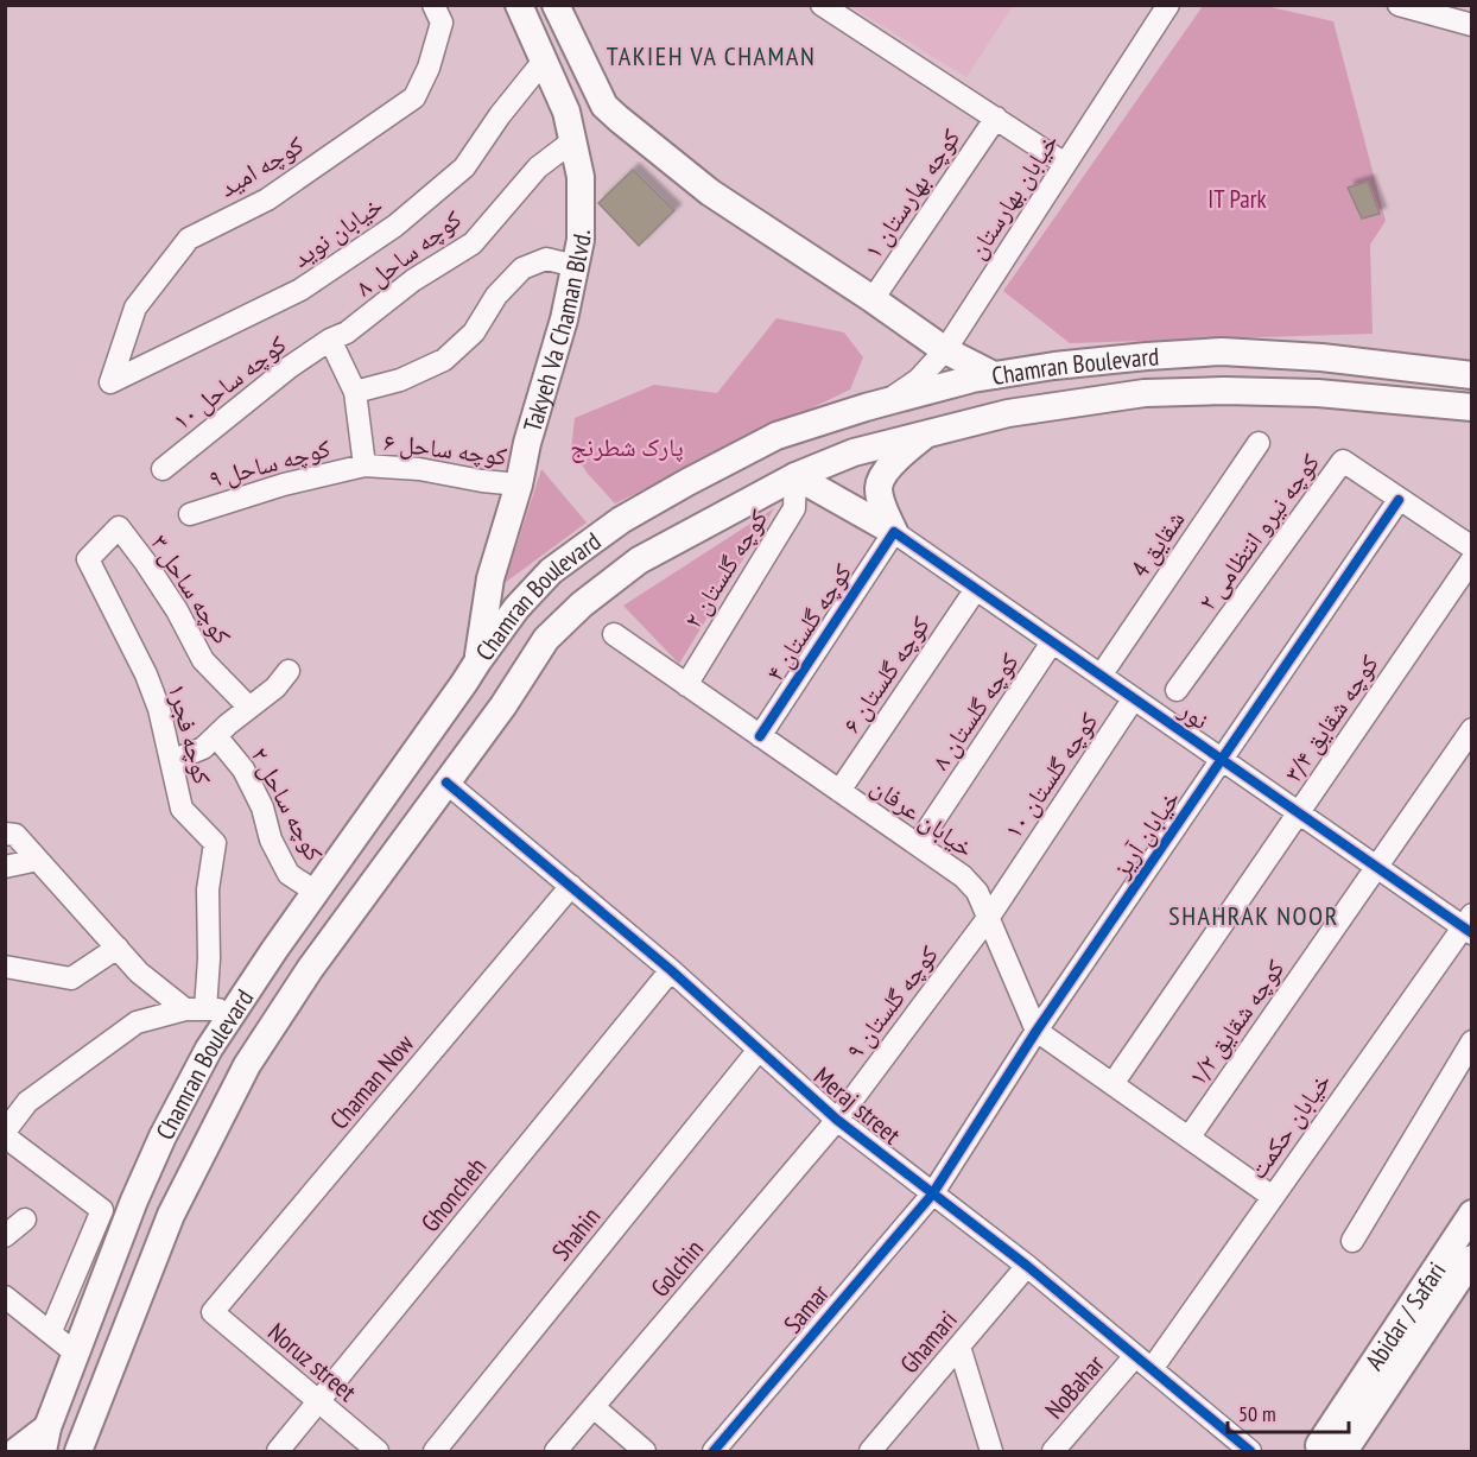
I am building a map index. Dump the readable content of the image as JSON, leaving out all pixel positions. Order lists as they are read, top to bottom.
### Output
{
  "streets": {
    "main road": ["Takyeh Va Chaman Blvd.", "Chamran Boulevard", "Abidar / Safari"],
    "street": [
      "کوچه امید",
      "کوچه بهارستان ۱",
      "خیابان بهارستان",
      "خیابان نوید",
      "کوچه ساحل ۸",
      "کوچه ساحل ۱۰",
      "کوچه ساحل ۶",
      "کوچه ساحل ۹",
      "کوچه نیرو انتظامی ۲",
      "شقایق 4",
      "کوچه گلستان ۲",
      "کوچه ساحل ۳",
      "کوچه گلستان ۴",
      "کوچه گلستان ۶",
      "کوچه گلستان ۸",
      "نور",
      "کوچه شقایق ۳/۴",
      "کوچه فجر۱",
      "کوچه گلستان ۱۰",
      "کوچه ساحل ۲",
      "خیابان عرفان",
      "خیابان آریز",
      "کوچه گلستان ۹",
      "کوچه شقایق ۱/۲",
      "Chaman Now",
      "Meraj street",
      "خیابان حکمت",
      "Ghoncheh",
      "Shahin",
      "Golchin",
      "Samar",
      "Ghamari",
      "Noruz street",
      "NoBahar"
    ]
  },
  "crossings": [
    ["کوچه امید", "خیابان نوید"],
    ["خیابان بهارستان", "Chamran Boulevard"],
    ["خیابان نوید", "Takyeh Va Chaman Blvd."],
    ["کوچه ساحل ۸", "Takyeh Va Chaman Blvd."],
    ["کوچه ساحل ۸", "کوچه ساحل ۱۰"],
    ["Takyeh Va Chaman Blvd.", "Chamran Boulevard"],
    ["Takyeh Va Chaman Blvd.", "کوچه ساحل ۶"],
    ["Chamran Boulevard", "کوچه گلستان ۲"],
    ["Chamran Boulevard", "کوچه ساحل ۲"],
    ["Chamran Boulevard", "Meraj street"],
    ["کوچه ساحل ۶", "کوچه ساحل ۹"],
    ["کوچه نیرو انتظامی ۲", "خیابان آریز"],
    ["شقایق 4", "نور"],
    ["کوچه گلستان ۲", "خیابان عرفان"],
    ["کوچه ساحل ۳", "کوچه فجر۱"],
    ["کوچه گلستان ۴", "نور"],
    ["کوچه گلستان ۴", "خیابان عرفان"],
    ["کوچه گلستان ۶", "نور"],
    ["کوچه گلستان ۶", "خیابان عرفان"],
    ["کوچه گلستان ۸", "نور"],
    ["کوچه گلستان ۸", "خیابان عرفان"],
    ["نور", "کوچه شقایق ۳/۴"],
    ["نور", "کوچه گلستان ۱۰"],
    ["نور", "خیابان آریز"],
    ["نور", "کوچه شقایق ۱/۲"],
    ["نور", "خیابان حکمت"],
    ["کوچه گلستان ۱۰", "خیابان عرفان"],
    ["کوچه گلستان ۱۰", "کوچه گلستان ۹"],
    ["خیابان عرفان", "خیابان آریز"],
    ["خیابان عرفان", "کوچه گلستان ۹"],
    ["خیابان آریز", "Meraj street"],
    ["خیابان آریز", "Samar"],
    ["کوچه گلستان ۹", "Meraj street"],
    ["کوچه گلستان ۹", "Golchin"],
    ["Chaman Now", "Meraj street"],
    ["Chaman Now", "Noruz street"],
    ["Meraj street", "خیابان حکمت"],
    ["Meraj street", "Ghoncheh"],
    ["Meraj street", "Shahin"],
    ["Meraj street", "Golchin"],
    ["Meraj street", "Samar"],
    ["Meraj street", "Ghamari"],
    ["Meraj street", "NoBahar"],
    ["خیابان حکمت", "NoBahar"],
    ["Ghoncheh", "Noruz street"]
  ],
  "districts": ["TAKIEH VA CHAMAN", "SHAHRAK NOOR"],
  "parks": ["IT Park", "پارک شطرنج"],
  "scale_bar": "50 m"
}
